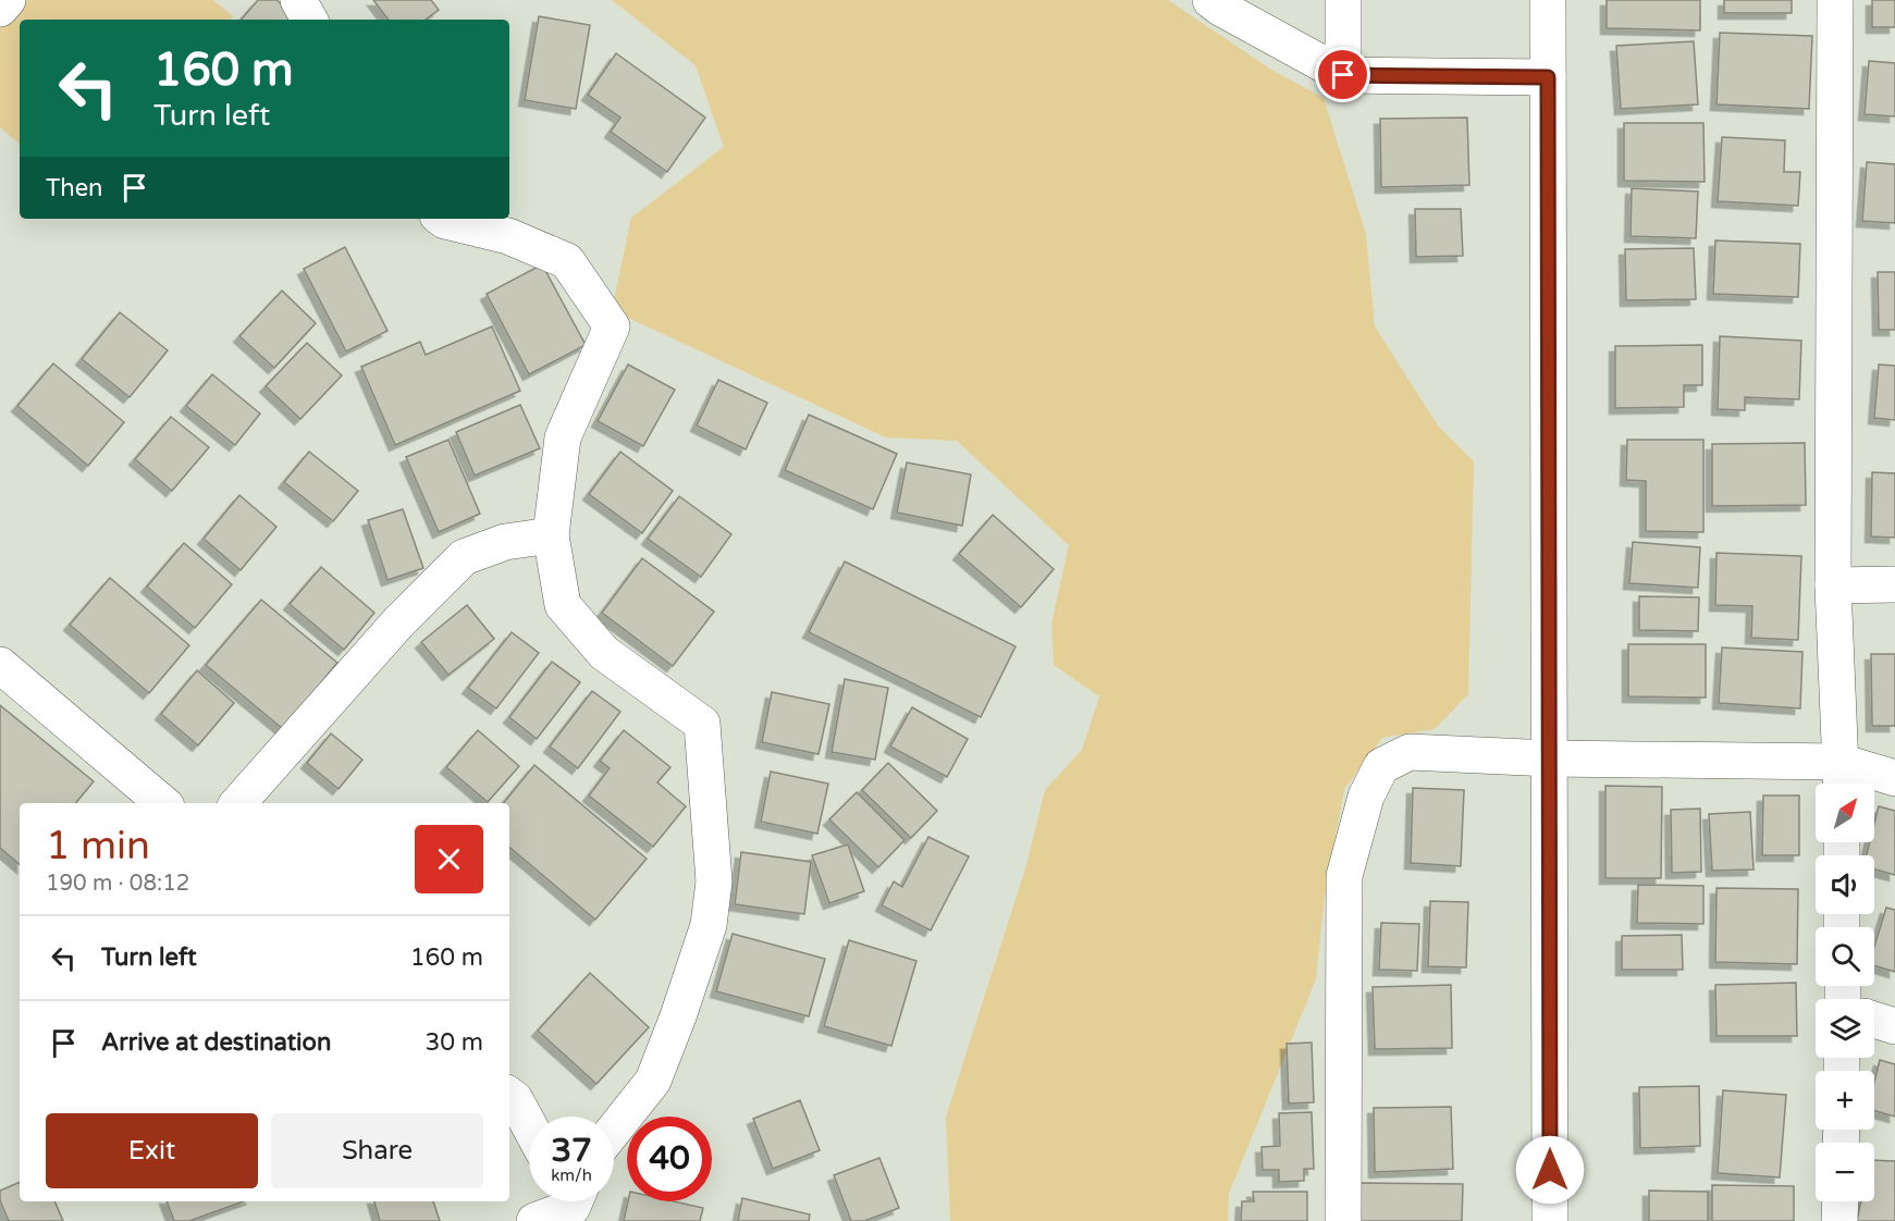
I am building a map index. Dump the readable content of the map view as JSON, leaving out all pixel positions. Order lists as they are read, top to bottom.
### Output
{
  "north": "top right",
  "page": {
    "turn": ["160 m", "Turn left"],
    "then": "Then",
    "map_buttons": ["+", "−"],
    "heading": ["1 min", "190 m · 08:12"],
    "list": [
      {
        "name": "Turn left",
        "value": "160 m"
      },
      {
        "name": "Arrive at destination",
        "value": "30 m"
      }
    ],
    "buttons": ["Exit", "Share"],
    "speed": "37 km/h",
    "limit": "40"
  }
}
